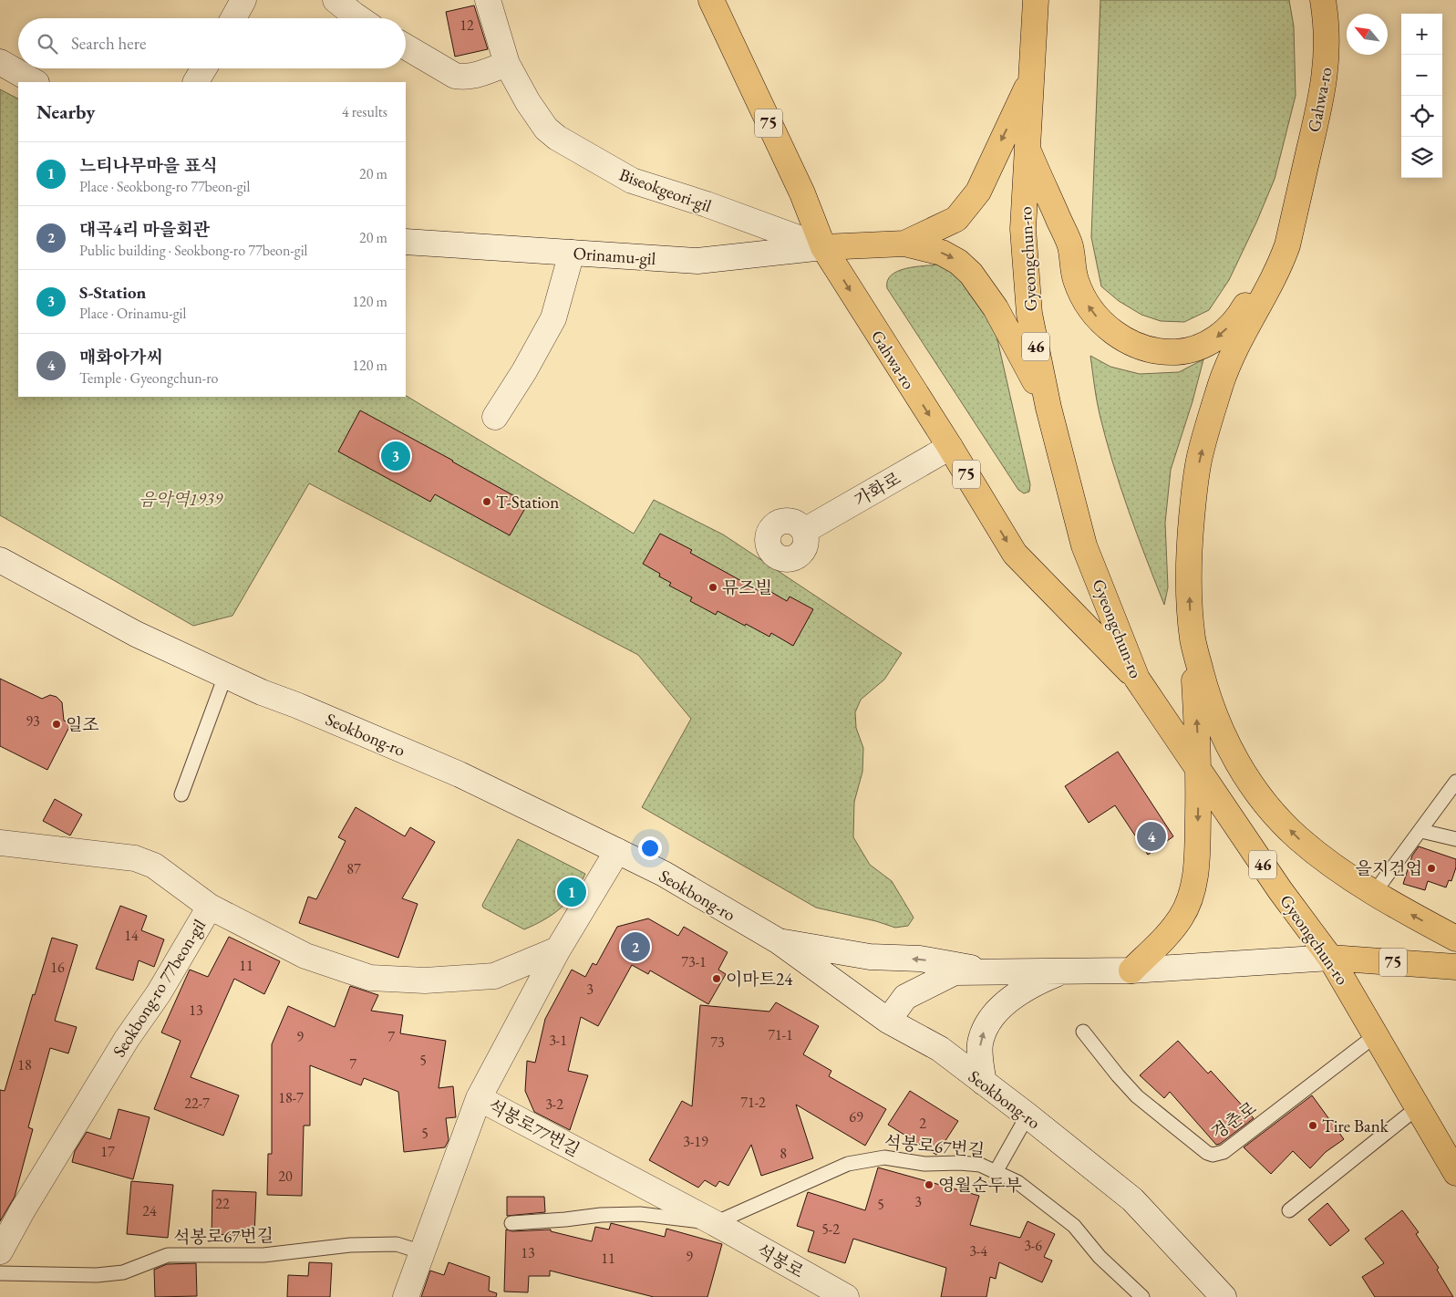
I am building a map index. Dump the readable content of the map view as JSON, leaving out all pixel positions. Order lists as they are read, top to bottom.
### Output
{
  "streets": {
    "main road": [
      "Gahwa-ro",
      "75",
      "Gyeongchun-ro",
      "46"
    ],
    "street": [
      "Biseokgeori-gil",
      "Orinamu-gil",
      "가화로",
      "Seokbong-ro",
      "Seokbong-ro 77beon-gil",
      "석봉로77번길",
      "석봉로"
    ],
    "lane": ["경춘로", "석봉로67번길"]
  },
  "crossings": [
    ["Gahwa-ro", "Biseokgeori-gil"],
    ["Gahwa-ro", "Orinamu-gil"],
    ["Gahwa-ro", "Gyeongchun-ro"],
    ["Gahwa-ro", "가화로"],
    ["75", "Gyeongchun-ro"],
    ["Biseokgeori-gil", "Orinamu-gil"],
    ["Gyeongchun-ro", "경춘로"],
    ["Seokbong-ro 77beon-gil", "석봉로77번길"],
    ["석봉로77번길", "석봉로67번길"],
    ["석봉로77번길", "석봉로"],
    ["석봉로67번길", "석봉로"]
  ],
  "parks": ["음악역1939"],
  "places": [
    "T-Station",
    "뮤즈빌",
    "일조",
    "을지건업",
    "이마트24",
    "Tire Bank",
    "영월순두부"
  ],
  "house_numbers": [
    "12",
    "93",
    "87",
    "14",
    "73-1",
    "11",
    "16",
    "3",
    "13",
    "71-1",
    "9",
    "7",
    "3-1",
    "73",
    "5",
    "7",
    "18",
    "18-7",
    "71-2",
    "22-7",
    "3-2",
    "69",
    "2",
    "5",
    "3-19",
    "17",
    "8",
    "20",
    "3",
    "22",
    "5",
    "24",
    "5-2",
    "3-6",
    "3-4",
    "13",
    "9",
    "11"
  ],
  "north": "top left",
  "page": {
    "map_buttons": ["+", "−"],
    "search": "Search here",
    "heading": ["Nearby", "4 results"],
    "list": [
      {
        "mark": "1",
        "name": "느티나무마을 표식",
        "note": "Place · Seokbong-ro 77beon-gil",
        "value": "20 m"
      },
      {
        "mark": "2",
        "name": "대곡4리 마을회관",
        "note": "Public building · Seokbong-ro 77beon-gil",
        "value": "20 m"
      },
      {
        "mark": "3",
        "name": "S-Station",
        "note": "Place · Orinamu-gil",
        "value": "120 m"
      },
      {
        "mark": "4",
        "name": "매화아가씨",
        "note": "Temple · Gyeongchun-ro",
        "value": "120 m"
      }
    ],
    "pins": [
      "3",
      "4",
      "1",
      "2"
    ]
  }
}
